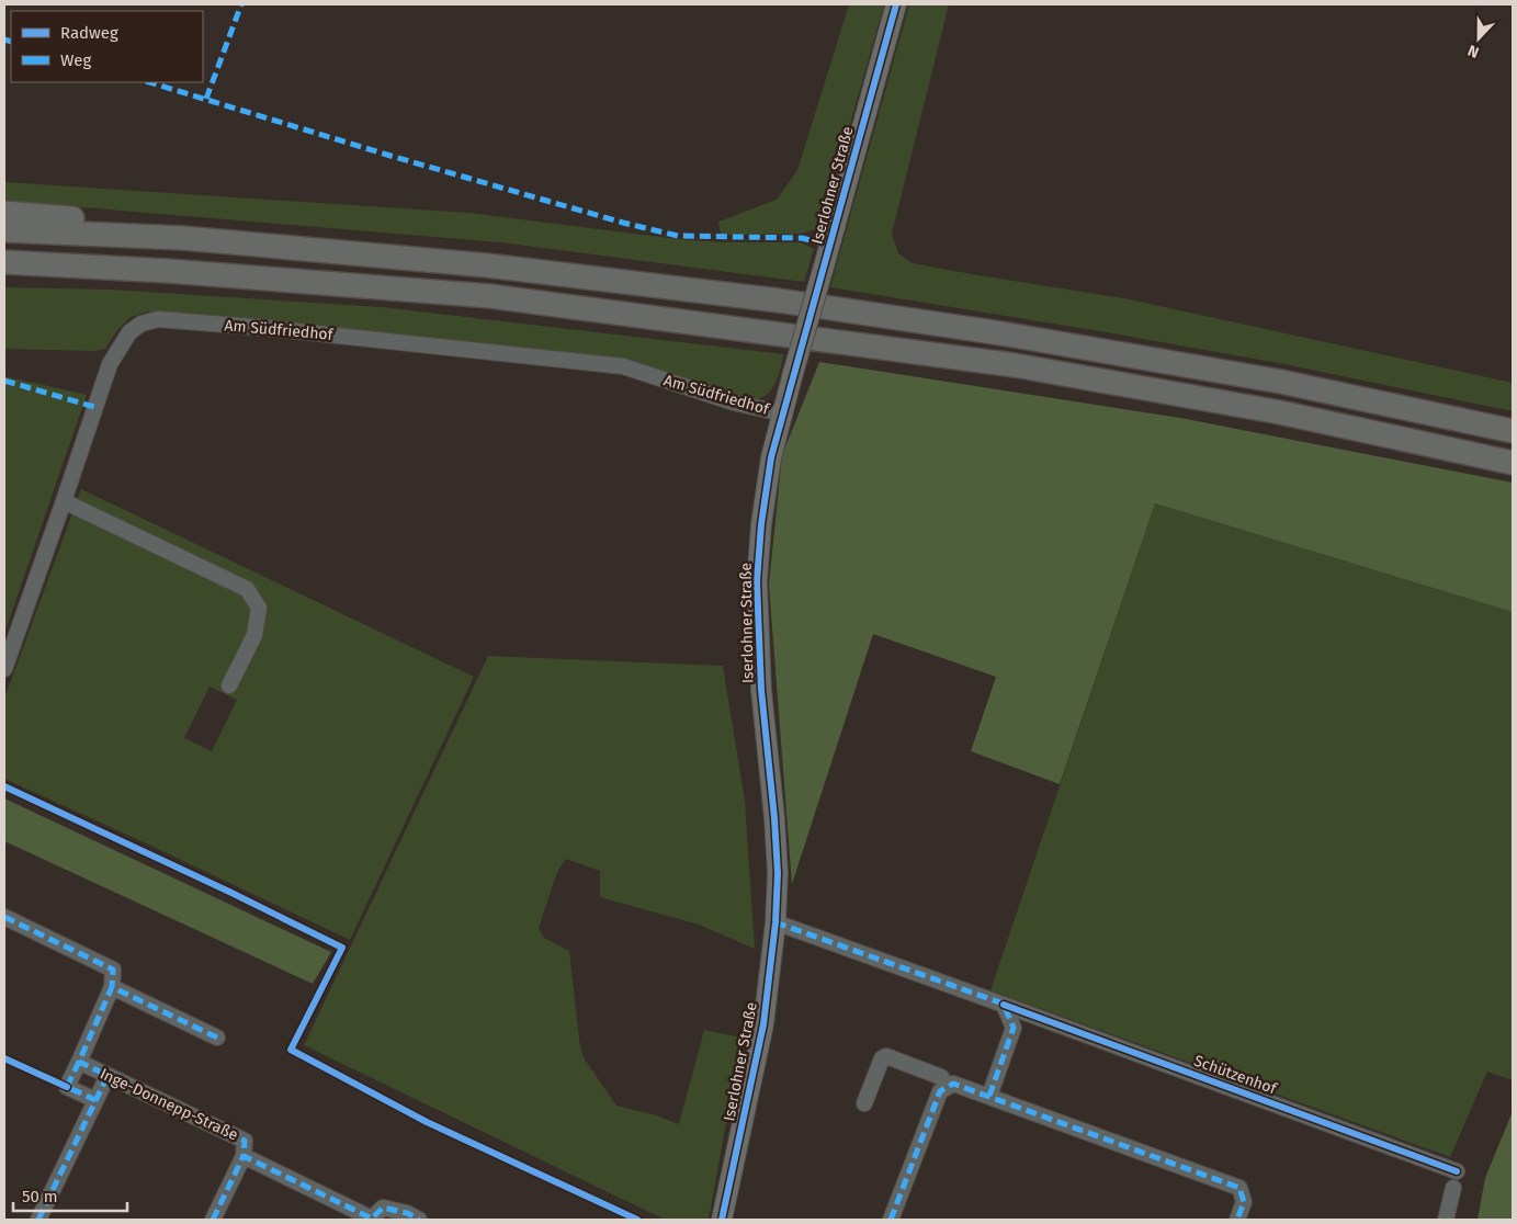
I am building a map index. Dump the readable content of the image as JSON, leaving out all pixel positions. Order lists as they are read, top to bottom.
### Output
{
  "streets": {
    "main road": ["Iserlohner Straße"],
    "street": ["Am Südfriedhof", "Schützenhof", "Inge-Donnepp-Straße"]
  },
  "crossings": [
    ["Iserlohner Straße", "Am Südfriedhof"],
    ["Iserlohner Straße", "Schützenhof"]
  ],
  "legend": ["Radweg", "Weg"],
  "scale_bar": "50 m",
  "north": "bottom"
}
